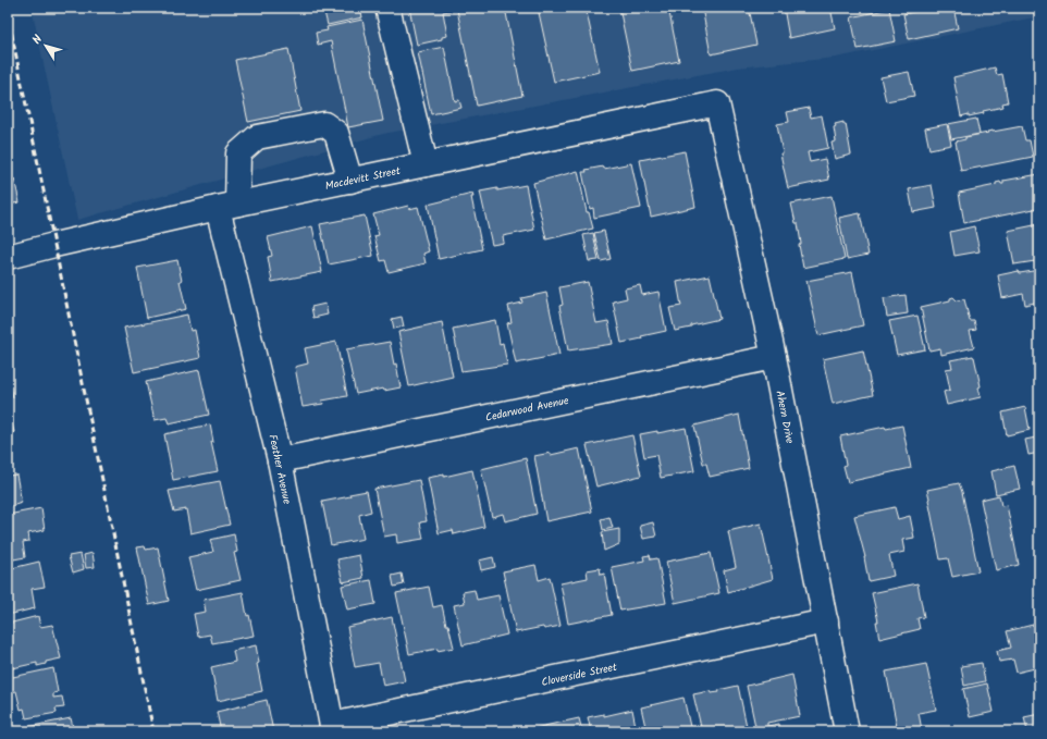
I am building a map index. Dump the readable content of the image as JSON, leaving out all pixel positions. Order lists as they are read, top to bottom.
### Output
{
  "streets": {
    "street": [
      "Macdevitt Street",
      "Cedarwood Avenue",
      "Ahern Drive",
      "Feather Avenue",
      "Cloverside Street"
    ]
  },
  "crossings": [
    ["Macdevitt Street", "Ahern Drive"],
    ["Macdevitt Street", "Feather Avenue"],
    ["Cedarwood Avenue", "Ahern Drive"],
    ["Cedarwood Avenue", "Feather Avenue"],
    ["Ahern Drive", "Cloverside Street"],
    ["Feather Avenue", "Cloverside Street"]
  ],
  "north": "top left"
}
